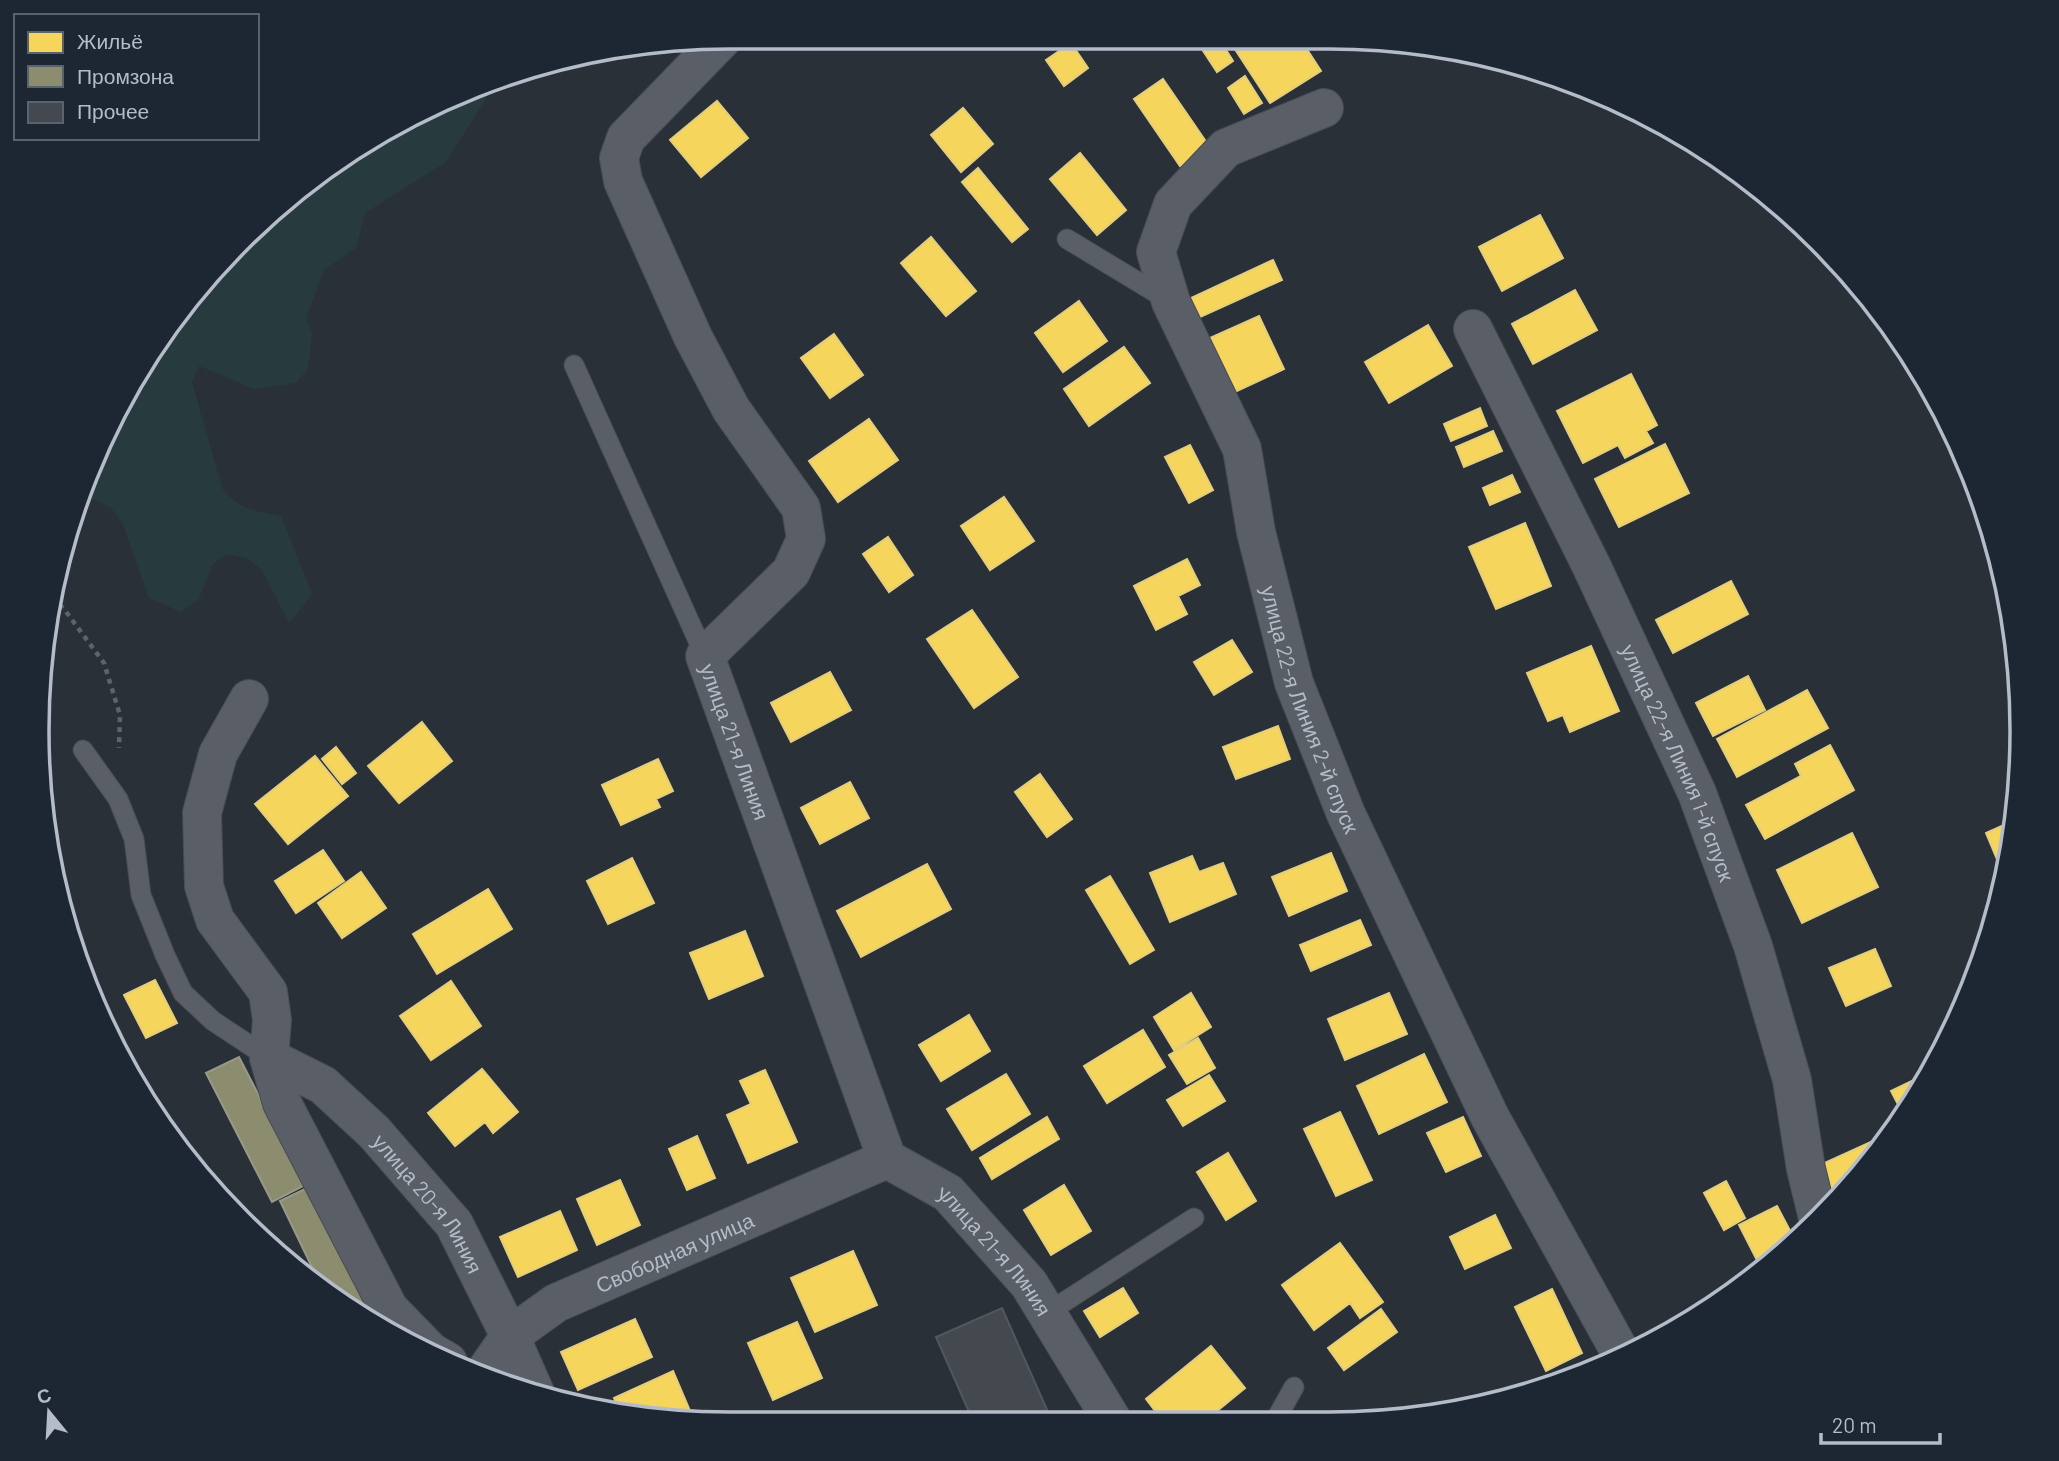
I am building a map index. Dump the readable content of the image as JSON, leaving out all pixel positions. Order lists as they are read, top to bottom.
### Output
{
  "streets": {
    "street": [
      "улица 22-я Линия 2-й спуск",
      "улица 21-я Линия",
      "улица 22-я Линия 1-й спуск",
      "улица 20-я Линия",
      "Свободная улица"
    ]
  },
  "crossings": [
    ["улица 21-я Линия", "Свободная улица"],
    ["улица 20-я Линия", "Свободная улица"]
  ],
  "legend": ["Жильё", "Промзона", "Прочее"],
  "scale_bar": "20 m",
  "north": "top"
}
